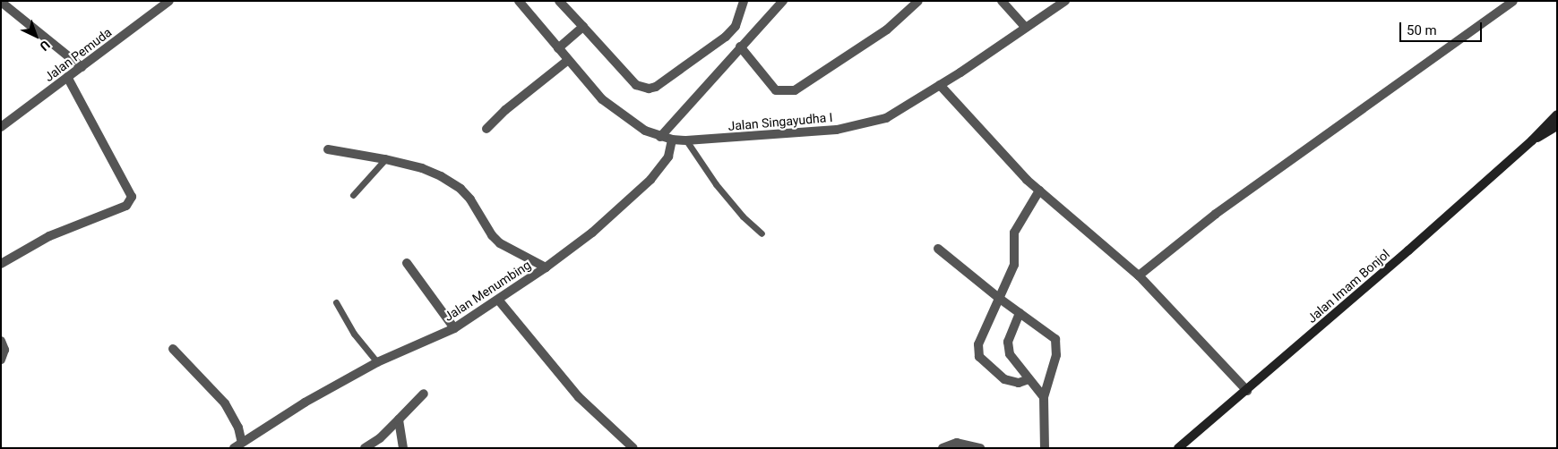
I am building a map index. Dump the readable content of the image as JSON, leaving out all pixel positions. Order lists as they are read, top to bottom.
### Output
{
  "streets": {
    "main road": ["Jalan Imam Bonjol"],
    "street": ["Jalan Pemuda", "Jalan Singayudha I", "Jalan Menumbing"]
  },
  "crossings": [
    ["Jalan Singayudha I", "Jalan Menumbing"]
  ],
  "scale_bar": "50 m",
  "north": "bottom right"
}
